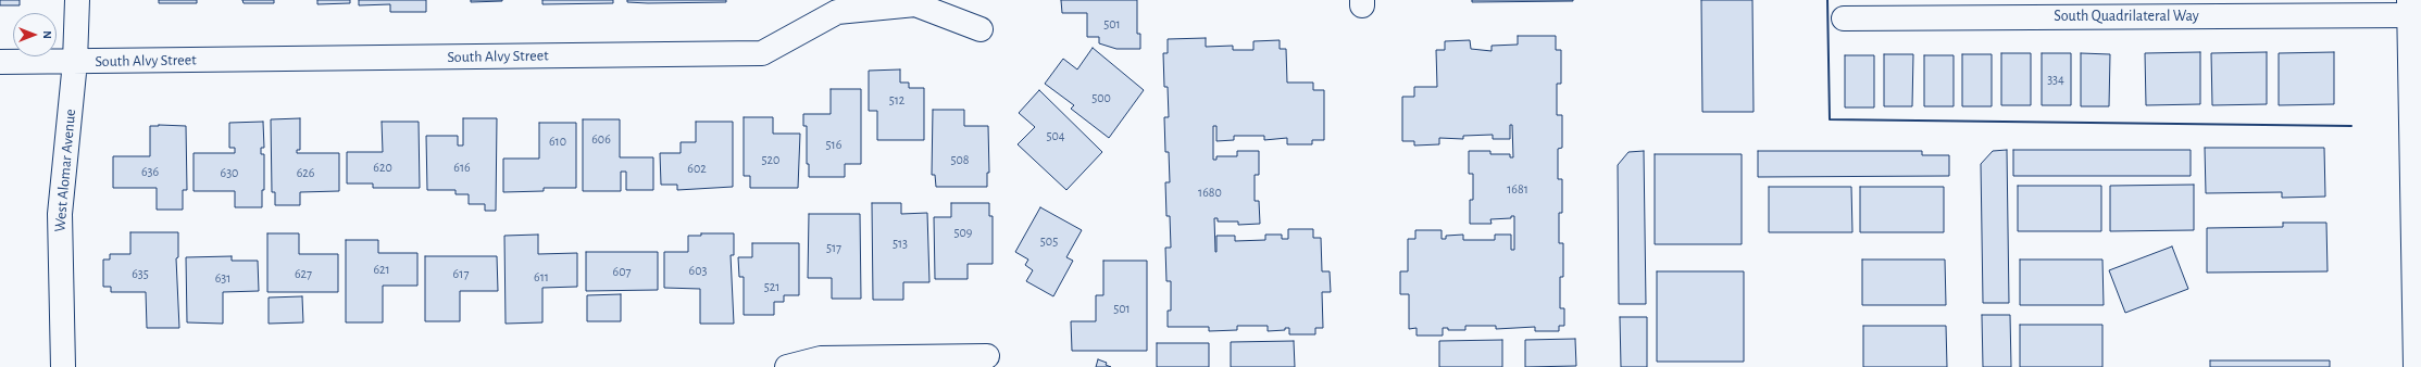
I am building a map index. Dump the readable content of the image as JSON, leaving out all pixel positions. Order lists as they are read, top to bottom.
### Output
{
  "streets": {
    "street": ["South Quadrilateral Way", "South Alvy Street", "West Alomar Avenue"]
  },
  "crossings": [
    ["South Alvy Street", "West Alomar Avenue"]
  ],
  "house_numbers": [
    "501",
    "334",
    "500",
    "512",
    "504",
    "606",
    "610",
    "516",
    "520",
    "508",
    "620",
    "616",
    "602",
    "636",
    "630",
    "626",
    "1681",
    "1680",
    "509",
    "505",
    "513",
    "517",
    "621",
    "603",
    "607",
    "635",
    "627",
    "617",
    "611",
    "631",
    "521",
    "501"
  ],
  "north": "right"
}
